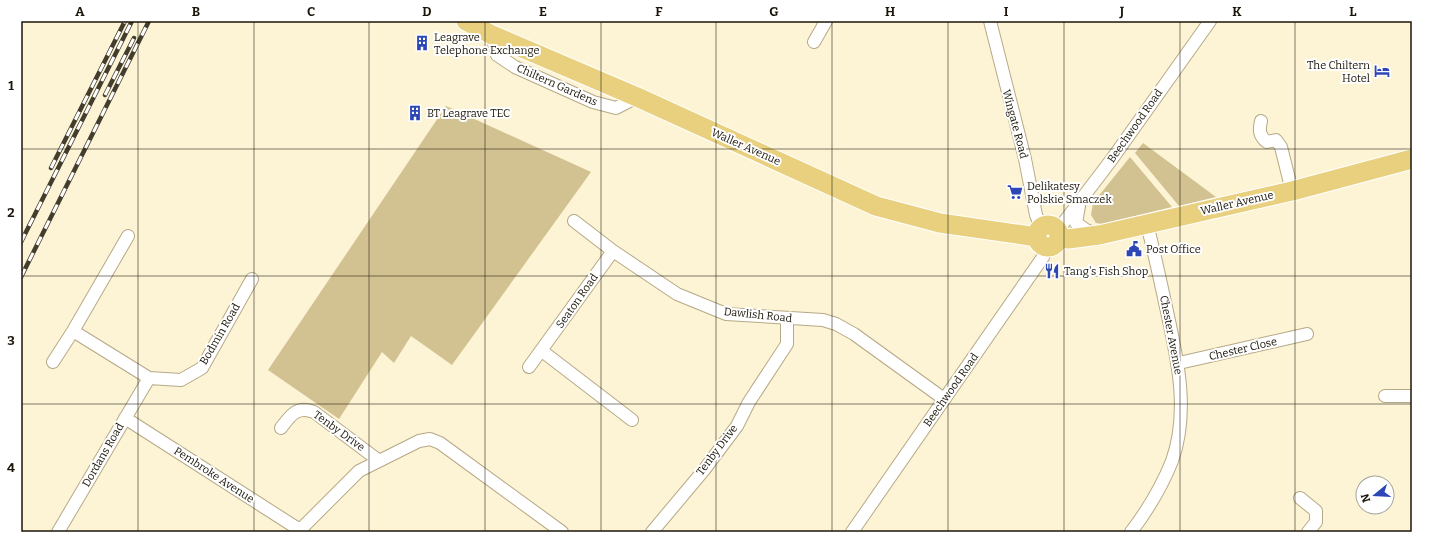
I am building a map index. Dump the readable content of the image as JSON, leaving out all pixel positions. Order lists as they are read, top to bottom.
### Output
{
  "streets": {
    "main road": ["Waller Avenue"],
    "street": [
      "Wingate Road",
      "Beechwood Road",
      "Seaton Road",
      "Dawlish Road",
      "Bodmin Road",
      "Chester Avenue",
      "Chester Close",
      "Tenby Drive",
      "Dordans Road",
      "Pembroke Avenue"
    ]
  },
  "crossings": [
    ["Wingate Road", "Beechwood Road"],
    ["Wingate Road", "Waller Avenue"],
    ["Beechwood Road", "Waller Avenue"],
    ["Beechwood Road", "Dawlish Road"],
    ["Waller Avenue", "Chester Avenue"],
    ["Seaton Road", "Dawlish Road"],
    ["Dawlish Road", "Tenby Drive"],
    ["Bodmin Road", "Dordans Road"],
    ["Chester Avenue", "Chester Close"],
    ["Tenby Drive", "Pembroke Avenue"],
    ["Dordans Road", "Pembroke Avenue"]
  ],
  "places": {
    "building": ["Leagrave Telephone Exchange", "BT Leagrave TEC"],
    "hotel": ["The Chiltern Hotel"],
    "supermarket": ["Delikatesy Polskie Smaczek"],
    "public building": ["Post Office"],
    "restaurant": ["Tang's Fish Shop"]
  },
  "north": "left",
  "grid": {
    "columns": [
      "A",
      "B",
      "C",
      "D",
      "E",
      "F",
      "G",
      "H",
      "I",
      "J",
      "K",
      "L"
    ],
    "rows": [
      "1",
      "2",
      "3",
      "4"
    ]
  }
}
